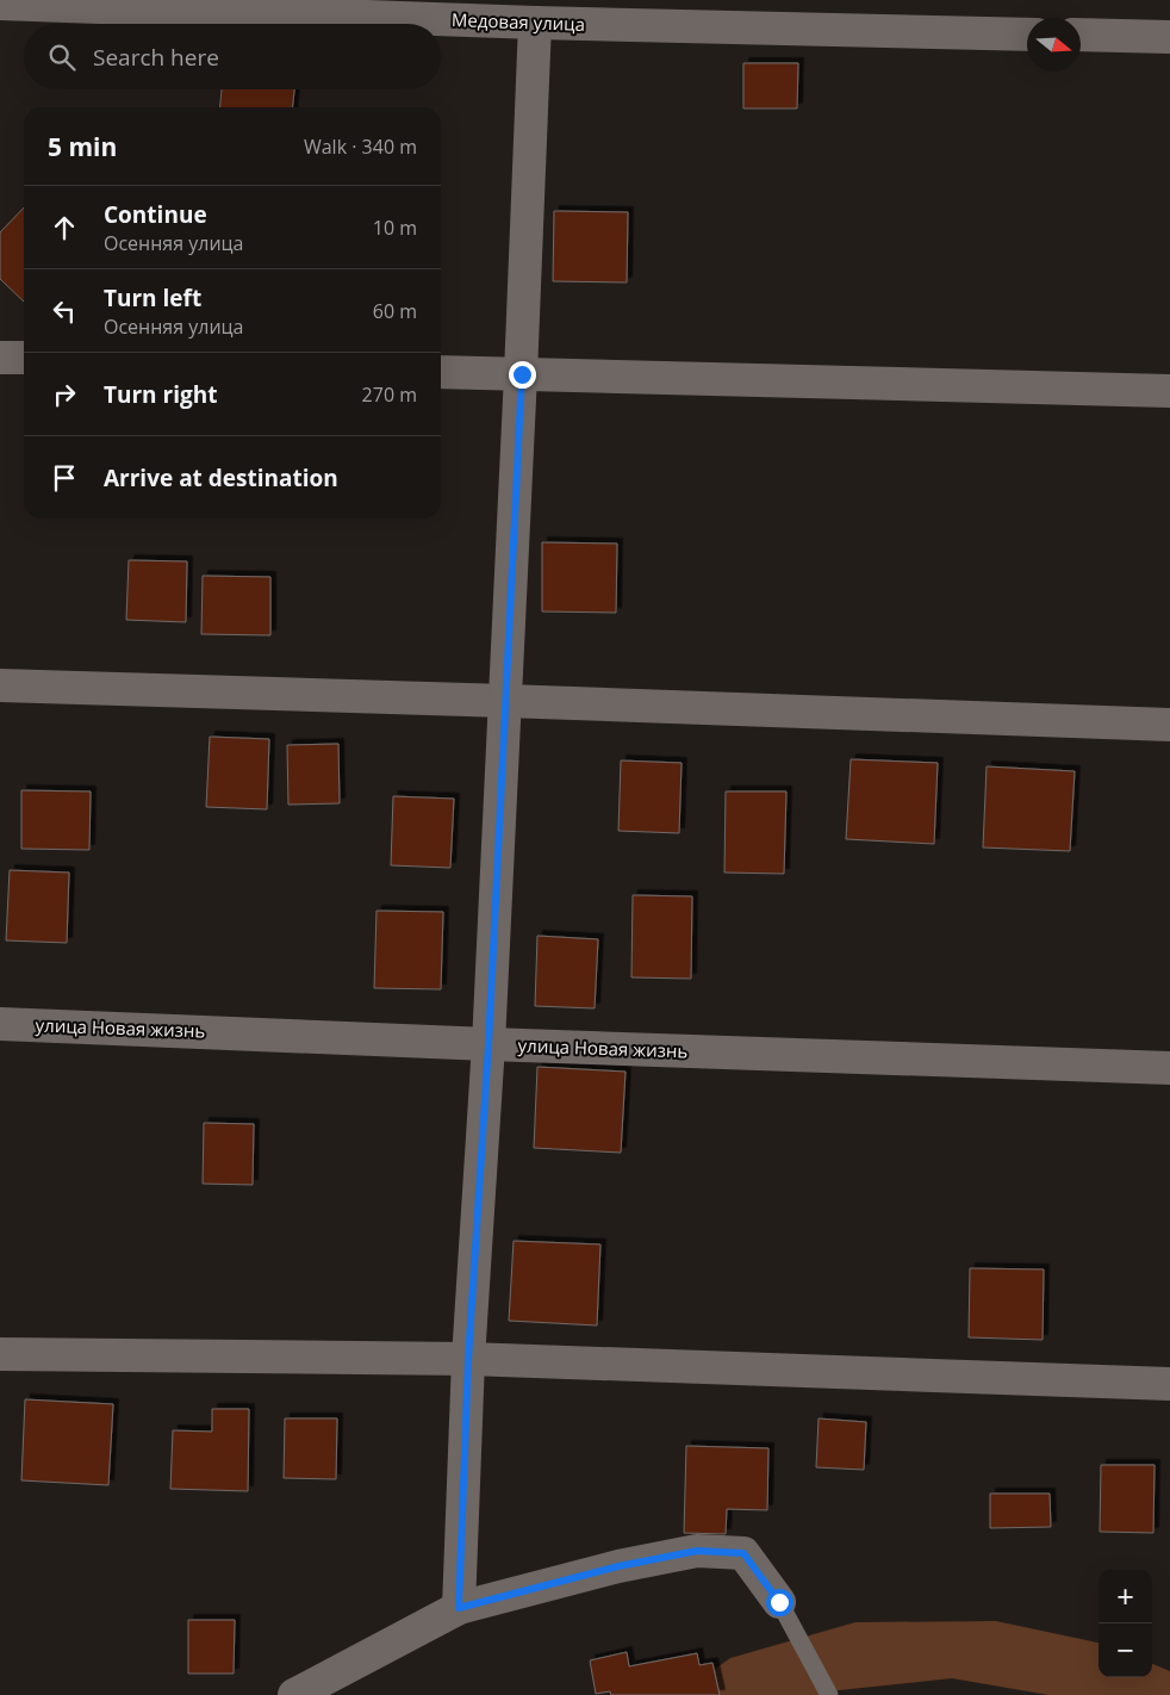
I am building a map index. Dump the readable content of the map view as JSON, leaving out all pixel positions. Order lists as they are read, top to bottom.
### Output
{
  "streets": {
    "street": ["Медовая улица", "улица Новая жизнь"]
  },
  "north": "right",
  "page": {
    "search": "Search here",
    "heading": ["5 min", "Walk · 340 m"],
    "list": [
      ["Continue", "Осенняя улица", "10 m"],
      ["Turn left", "Осенняя улица", "60 m"],
      ["Turn right", "270 m"],
      "Arrive at destination"
    ],
    "map_buttons": ["+", "−"]
  }
}
